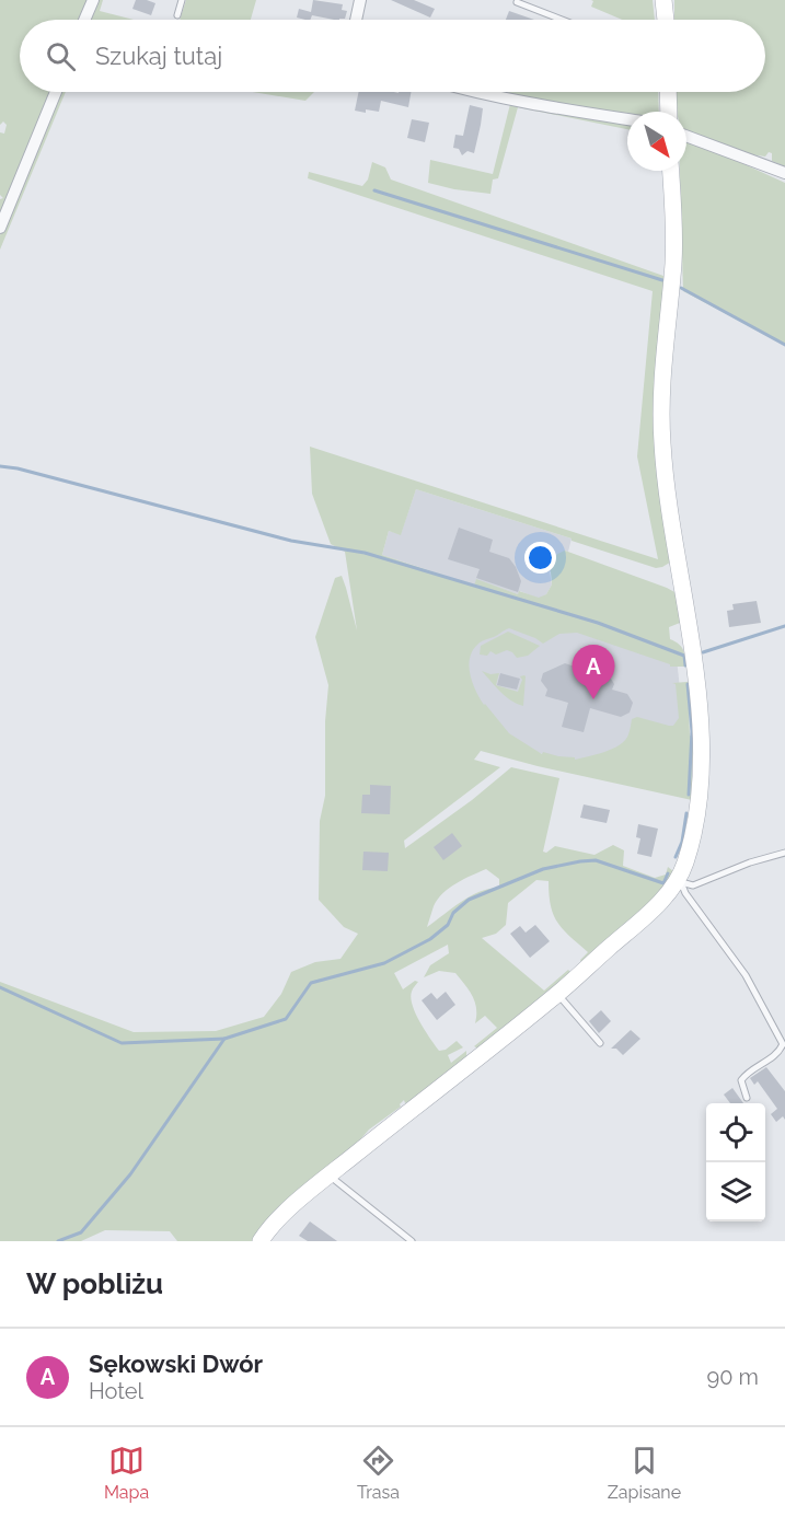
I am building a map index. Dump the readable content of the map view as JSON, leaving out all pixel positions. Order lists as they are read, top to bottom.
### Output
{
  "north": "bottom right",
  "page": {
    "search": "Szukaj tutaj",
    "pins": "A",
    "heading": "W pobliżu",
    "list": [
      {
        "mark": "A",
        "name": "Sękowski Dwór",
        "note": "Hotel",
        "value": "90 m"
      }
    ],
    "nav": ["Mapa", "Trasa", "Zapisane"]
  }
}
